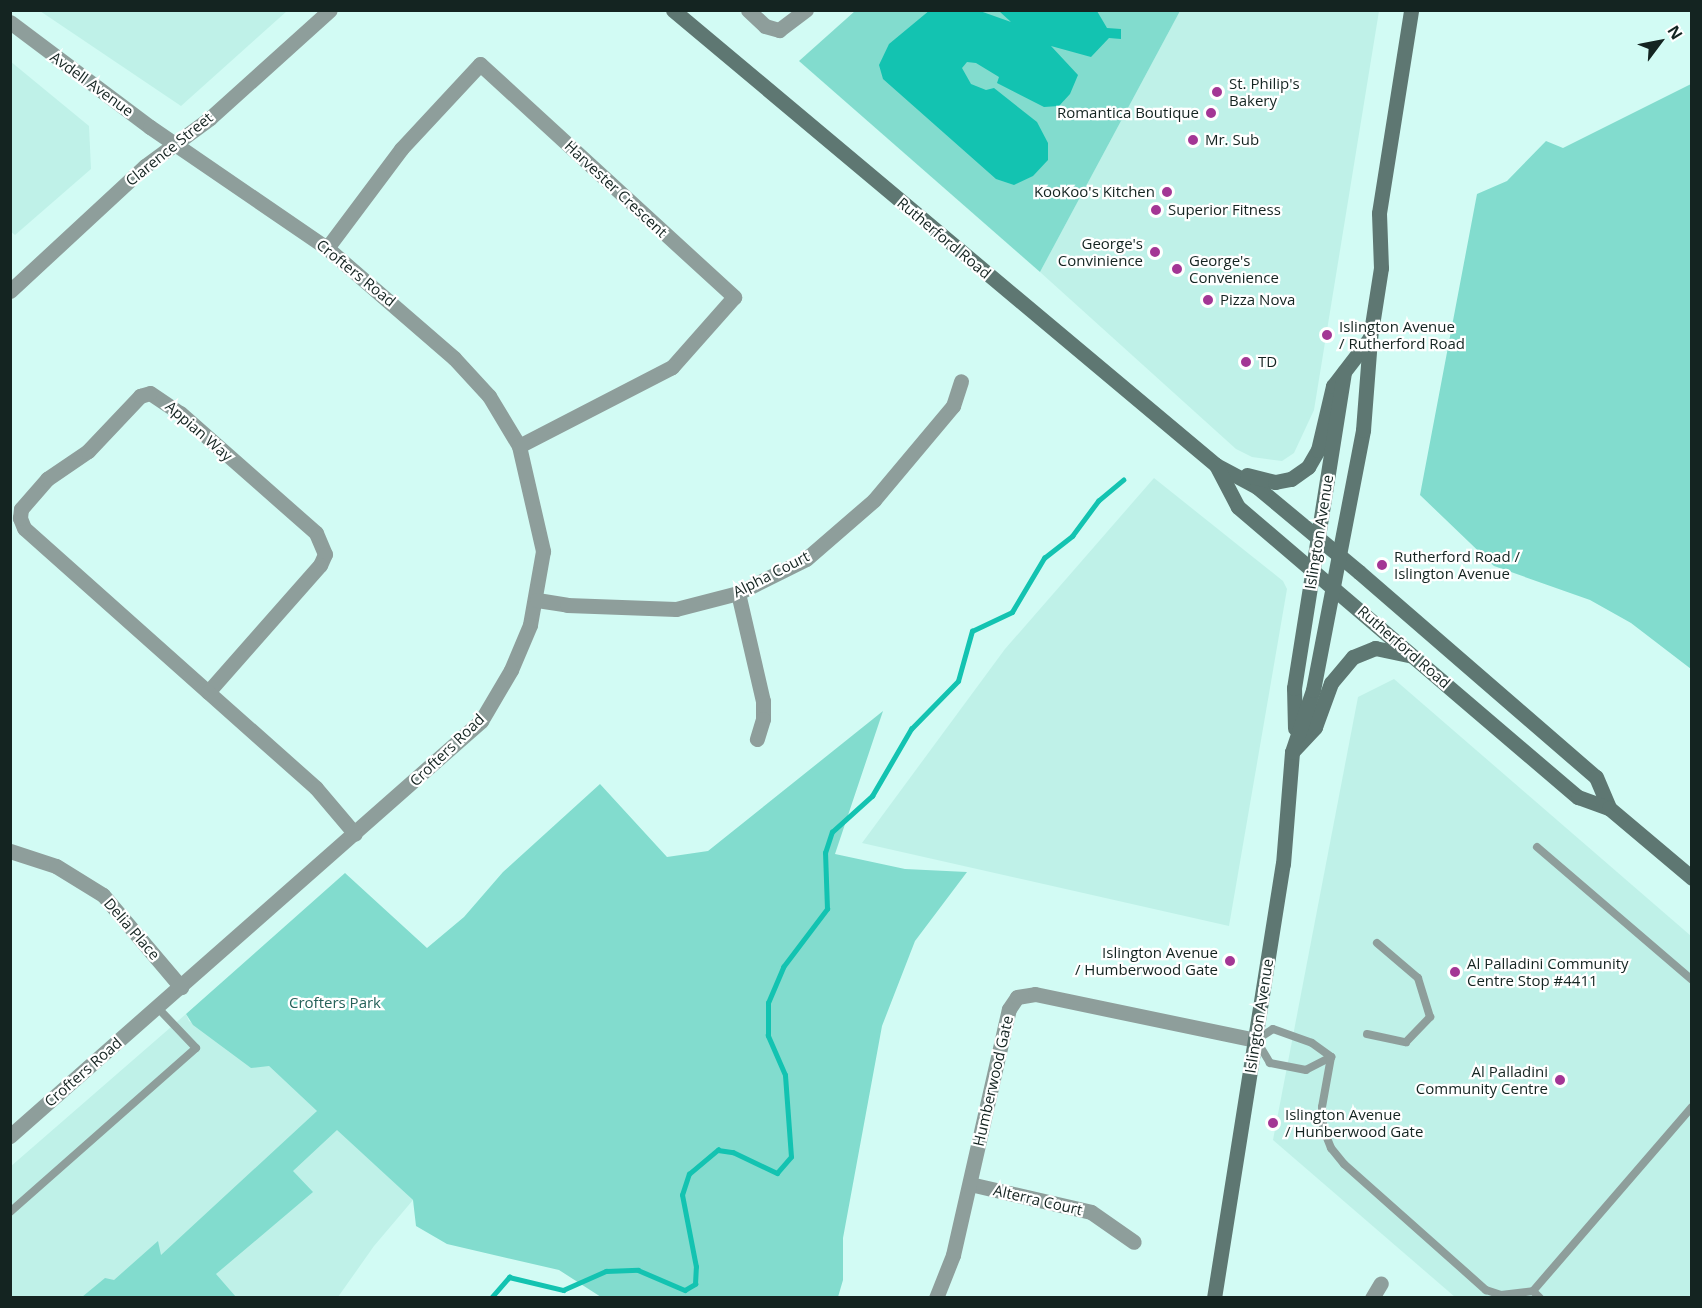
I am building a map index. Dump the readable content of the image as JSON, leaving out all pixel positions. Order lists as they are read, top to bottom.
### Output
{
  "streets": {
    "main road": ["Rutherford Road", "Islington Avenue"],
    "street": [
      "Avdell Avenue",
      "Clarence Street",
      "Harvester Crescent",
      "Crofters Road",
      "Appian Way",
      "Alpha Court",
      "Delia Place",
      "Humberwood Gate",
      "Alterra Court"
    ]
  },
  "crossings": [
    ["Avdell Avenue", "Clarence Street"],
    ["Avdell Avenue", "Crofters Road"],
    ["Clarence Street", "Crofters Road"],
    ["Harvester Crescent", "Crofters Road"],
    ["Rutherford Road", "Islington Avenue"],
    ["Crofters Road", "Appian Way"],
    ["Crofters Road", "Alpha Court"],
    ["Crofters Road", "Delia Place"],
    ["Islington Avenue", "Humberwood Gate"],
    ["Humberwood Gate", "Alterra Court"]
  ],
  "parks": ["Crofters Park"],
  "places": [
    "St. Philip's Bakery",
    "Romantica Boutique",
    "Mr. Sub",
    "KooKoo's Kitchen",
    "Superior Fitness",
    "George's Convinience",
    "George's Convenience",
    "Pizza Nova",
    "Islington Avenue / Rutherford Road",
    "TD",
    "Rutherford Road / Islington Avenue",
    "Islington Avenue / Humberwood Gate",
    "Al Palladini Community Centre Stop #4411",
    "Al Palladini Community Centre",
    "Islington Avenue / Hunberwood Gate"
  ],
  "north": "top right"
}
